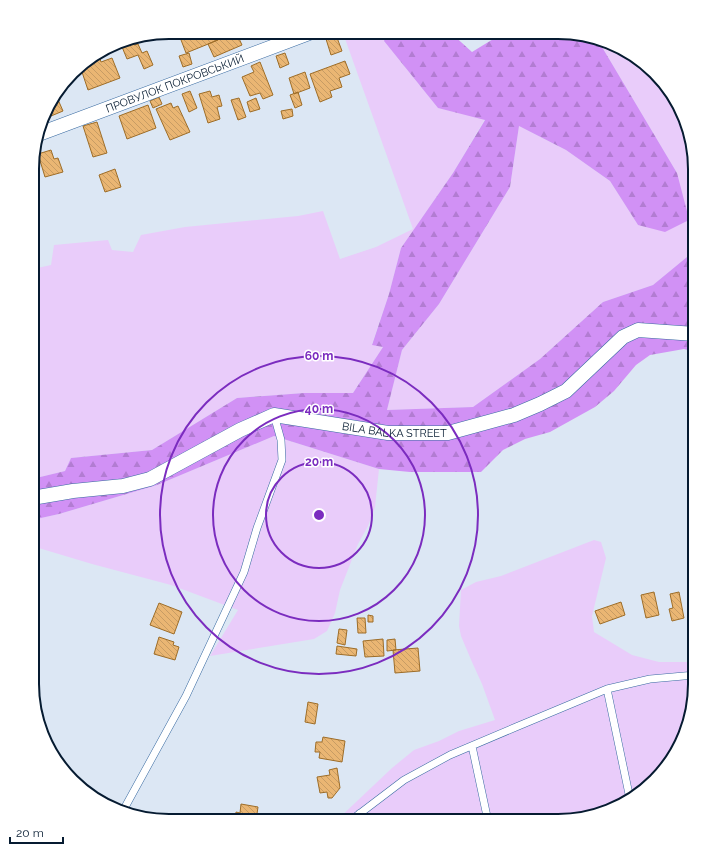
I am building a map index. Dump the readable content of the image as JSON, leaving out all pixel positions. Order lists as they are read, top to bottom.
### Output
{
  "streets": {
    "street": ["ПРОВУЛОК ПОКРОВСЬКИЙ", "BILA BALKA STREET"]
  },
  "scale_bar": "20 m",
  "rings": ["60 m", "40 m", "20 m"]
}
